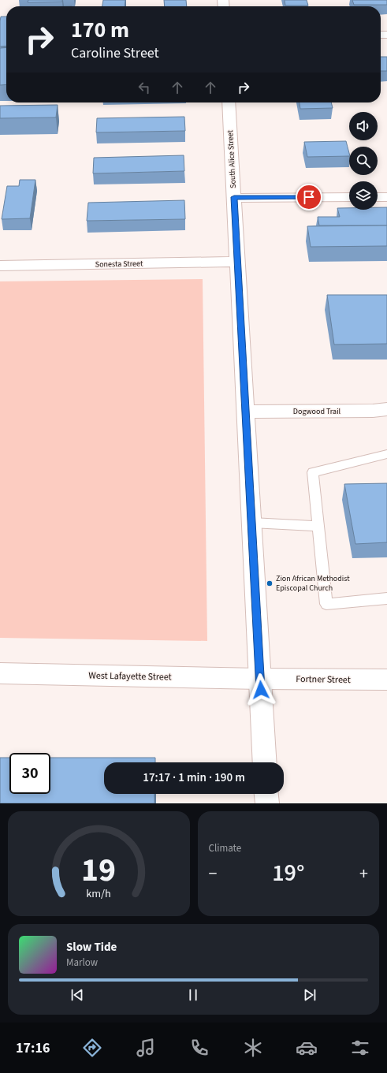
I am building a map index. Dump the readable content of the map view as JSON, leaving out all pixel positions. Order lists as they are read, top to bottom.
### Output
{
  "streets": {
    "street": [
      "South Alice Street",
      "Sonesta Street",
      "Dogwood Trail",
      "West Lafayette Street",
      "Fortner Street"
    ]
  },
  "crossings": [
    ["South Alice Street", "Sonesta Street"],
    ["South Alice Street", "Dogwood Trail"],
    ["South Alice Street", "West Lafayette Street"],
    ["South Alice Street", "Fortner Street"],
    ["West Lafayette Street", "Fortner Street"]
  ],
  "places": ["Zion African Methodist Episcopal Church"],
  "page": {
    "turn": ["170 m", "Caroline Street"],
    "limit": "30",
    "trip": "17:17 · 1 min · 190 m",
    "tile": "Climate",
    "heat": ["−", "19°", "+"],
    "song": ["Slow Tide", "Marlow"],
    "tabs": "17:16",
    "gauge": ["19", "km/h"]
  }
}
